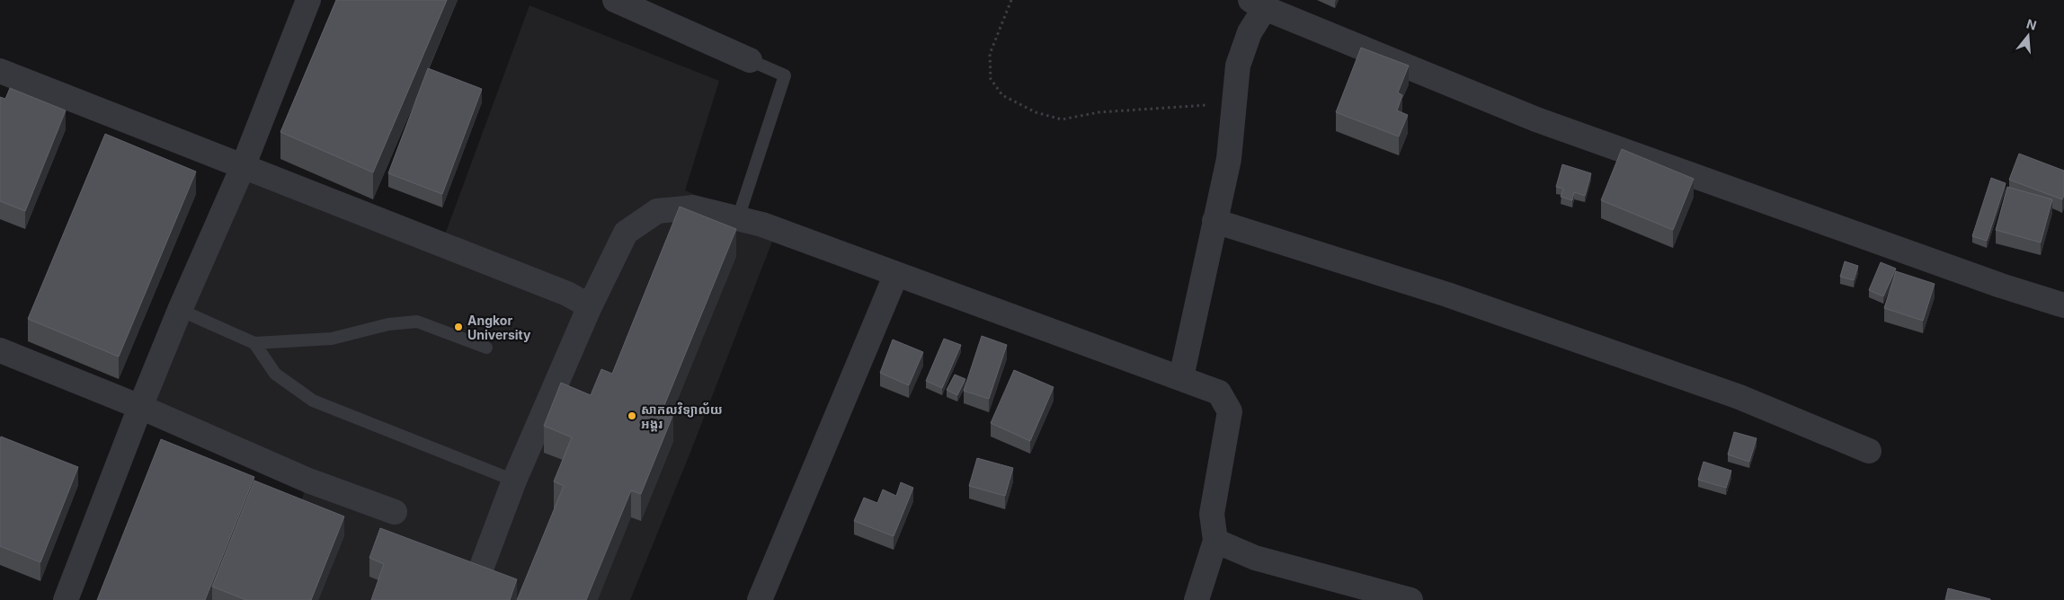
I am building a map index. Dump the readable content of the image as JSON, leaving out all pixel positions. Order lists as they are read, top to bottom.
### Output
{
  "places": ["Angkor University", "សាកលវិទ្យាល័យ អង្គរ"],
  "north": "top"
}
